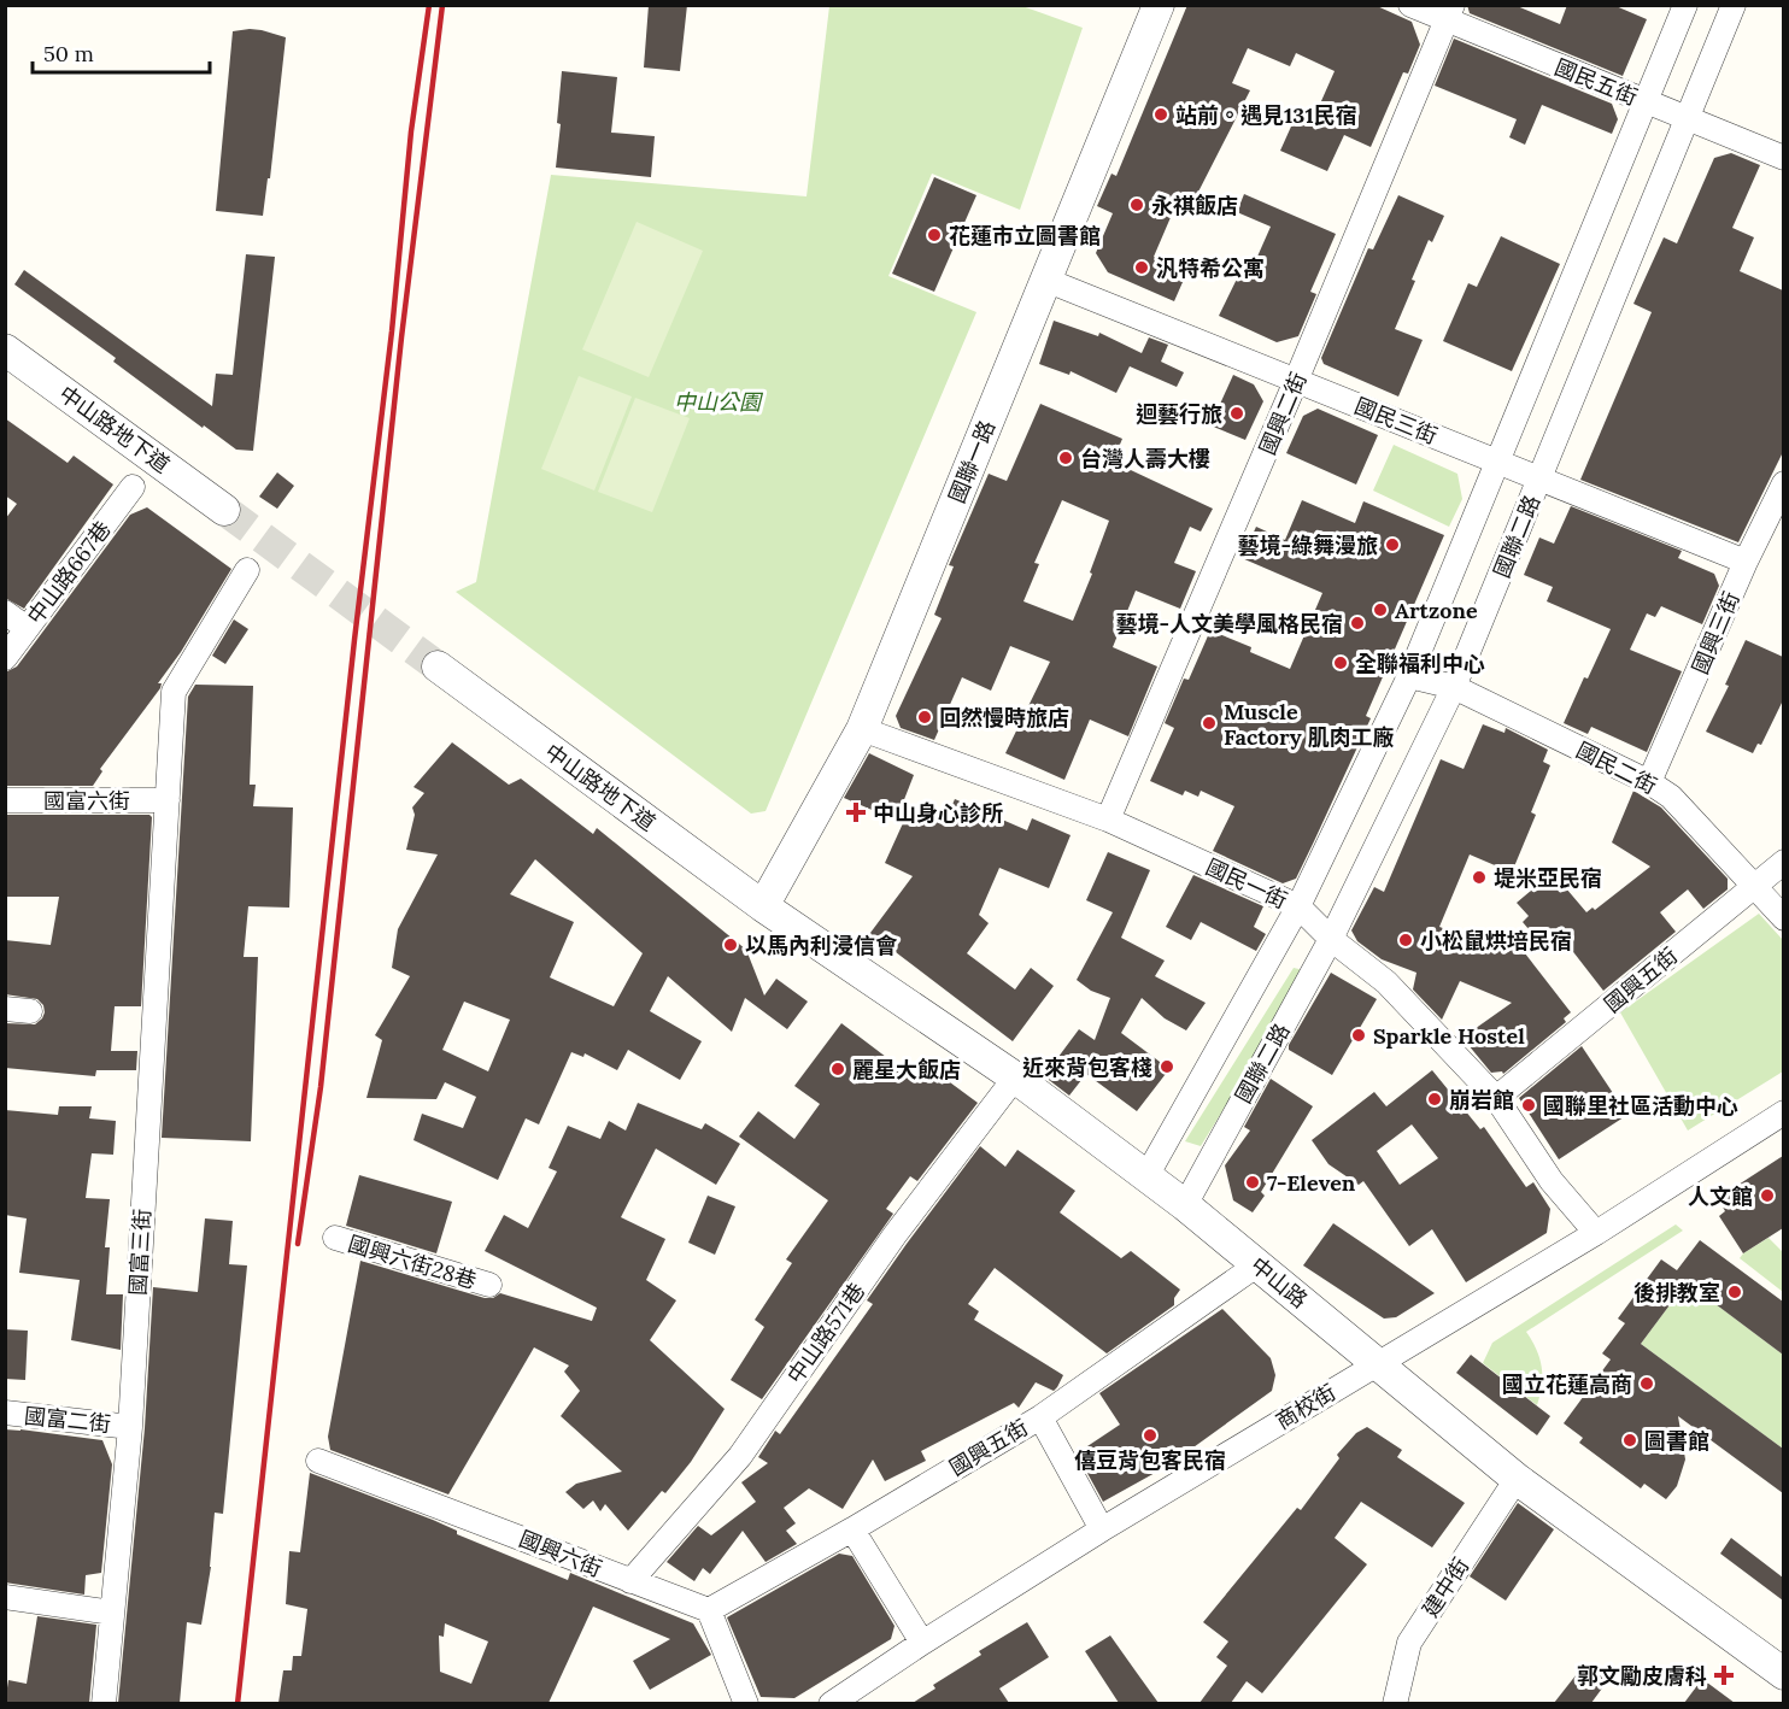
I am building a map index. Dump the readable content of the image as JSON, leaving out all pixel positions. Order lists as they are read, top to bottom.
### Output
{
  "streets": {
    "street": [
      "國民五街",
      "國興二街",
      "國民三街",
      "中山路地下道",
      "國聯一路",
      "國聯二路",
      "中山路667巷",
      "國興三街",
      "國民二街",
      "國富六街",
      "國民一街",
      "國興五街",
      "國富三街",
      "國興六街28巷",
      "中山路",
      "中山路571巷",
      "商校街",
      "國富二街",
      "國興六街",
      "建中街"
    ]
  },
  "crossings": [
    ["國民五街", "國興二街"],
    ["國民五街", "國聯二路"],
    ["國興二街", "國民三街"],
    ["國興二街", "國民一街"],
    ["國民三街", "國聯一路"],
    ["國民三街", "國聯二路"],
    ["國民三街", "國興三街"],
    ["中山路地下道", "國聯一路"],
    ["中山路地下道", "中山路"],
    ["國聯一路", "國民一街"],
    ["國聯一路", "中山路"],
    ["國聯二路", "國民二街"],
    ["國聯二路", "國民一街"],
    ["國聯二路", "中山路"],
    ["國興三街", "國民二街"],
    ["國民二街", "國興五街"],
    ["國富六街", "國富三街"],
    ["國民一街", "國興五街"],
    ["國民一街", "商校街"],
    ["國興五街", "中山路"],
    ["國興五街", "國興六街"],
    ["國富三街", "國富二街"],
    ["中山路", "中山路571巷"],
    ["中山路", "商校街"],
    ["中山路", "建中街"],
    ["中山路571巷", "國興六街"]
  ],
  "parks": ["中山公園"],
  "places": {
    "other": [
      "站前。遇見131民宿",
      "永祺飯店",
      "花蓮市立圖書館",
      "汎特希公寓",
      "迴藝行旅",
      "台灣人壽大樓",
      "藝境-綠舞漫旅",
      "Artzone",
      "藝境-人文美學風格民宿",
      "全聯福利中心",
      "回然慢時旅店",
      "Muscle Factory 肌肉工廠",
      "堤米亞民宿",
      "小松鼠烘培民宿",
      "以馬內利浸信會",
      "Sparkle Hostel",
      "近來背包客棧",
      "麗星大飯店",
      "崩岩館",
      "國聯里社區活動中心",
      "7-Eleven",
      "人文館",
      "後排教室",
      "國立花蓮高商",
      "僖豆背包客民宿",
      "圖書館"
    ],
    "health": ["中山身心診所", "郭文勵皮膚科"]
  },
  "scale_bar": "50 m"
}
